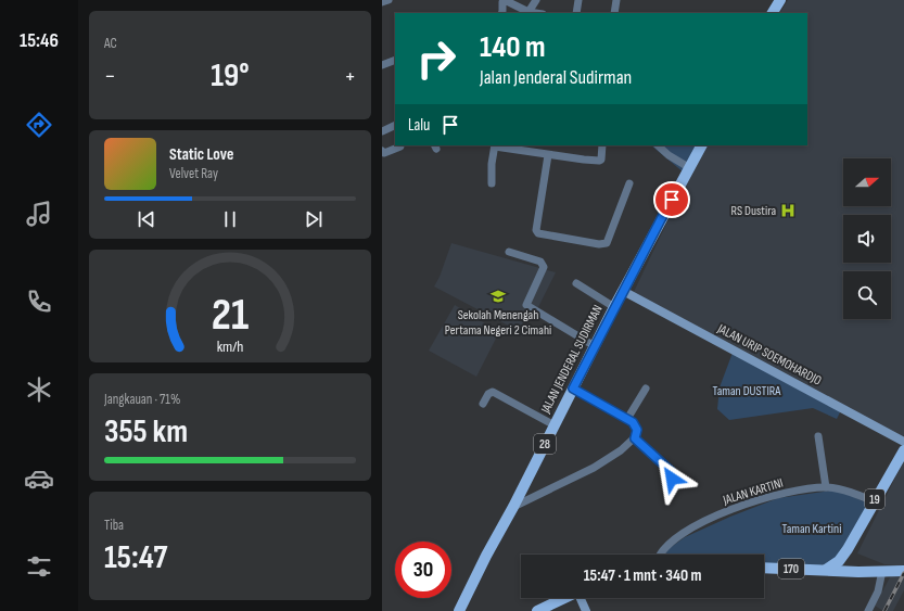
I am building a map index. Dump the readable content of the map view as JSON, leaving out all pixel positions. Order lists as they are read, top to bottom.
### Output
{
  "streets": {
    "main road": [
      "JALAN URIP SOEMOHARDJO",
      "JALAN JENDERAL SUDIRMAN",
      "28",
      "19",
      "170"
    ],
    "street": ["JALAN KARTINI"]
  },
  "crossings": [
    ["JALAN URIP SOEMOHARDJO", "JALAN JENDERAL SUDIRMAN"],
    ["JALAN KARTINI", "19"],
    ["19", "170"]
  ],
  "parks": ["Taman DUSTIRA", "Taman Kartini"],
  "places": {
    "hospital": ["RS Dustira"],
    "school or university": ["Sekolah Menengah Pertama Negeri 2 Cimahi"]
  },
  "north": "right",
  "page": {
    "tabs": "15:46",
    "tile": [
      "AC",
      ["Jangkauan · 71%", "355 km"],
      ["Tiba", "15:47"]
    ],
    "turn": ["140 m", "Jalan Jenderal Sudirman"],
    "heat": ["−", "19°", "+"],
    "then": "Lalu",
    "song": ["Static Love", "Velvet Ray"],
    "limit": "30",
    "trip": "15:47 · 1 mnt · 340 m",
    "gauge": ["21", "km/h"]
  }
}
